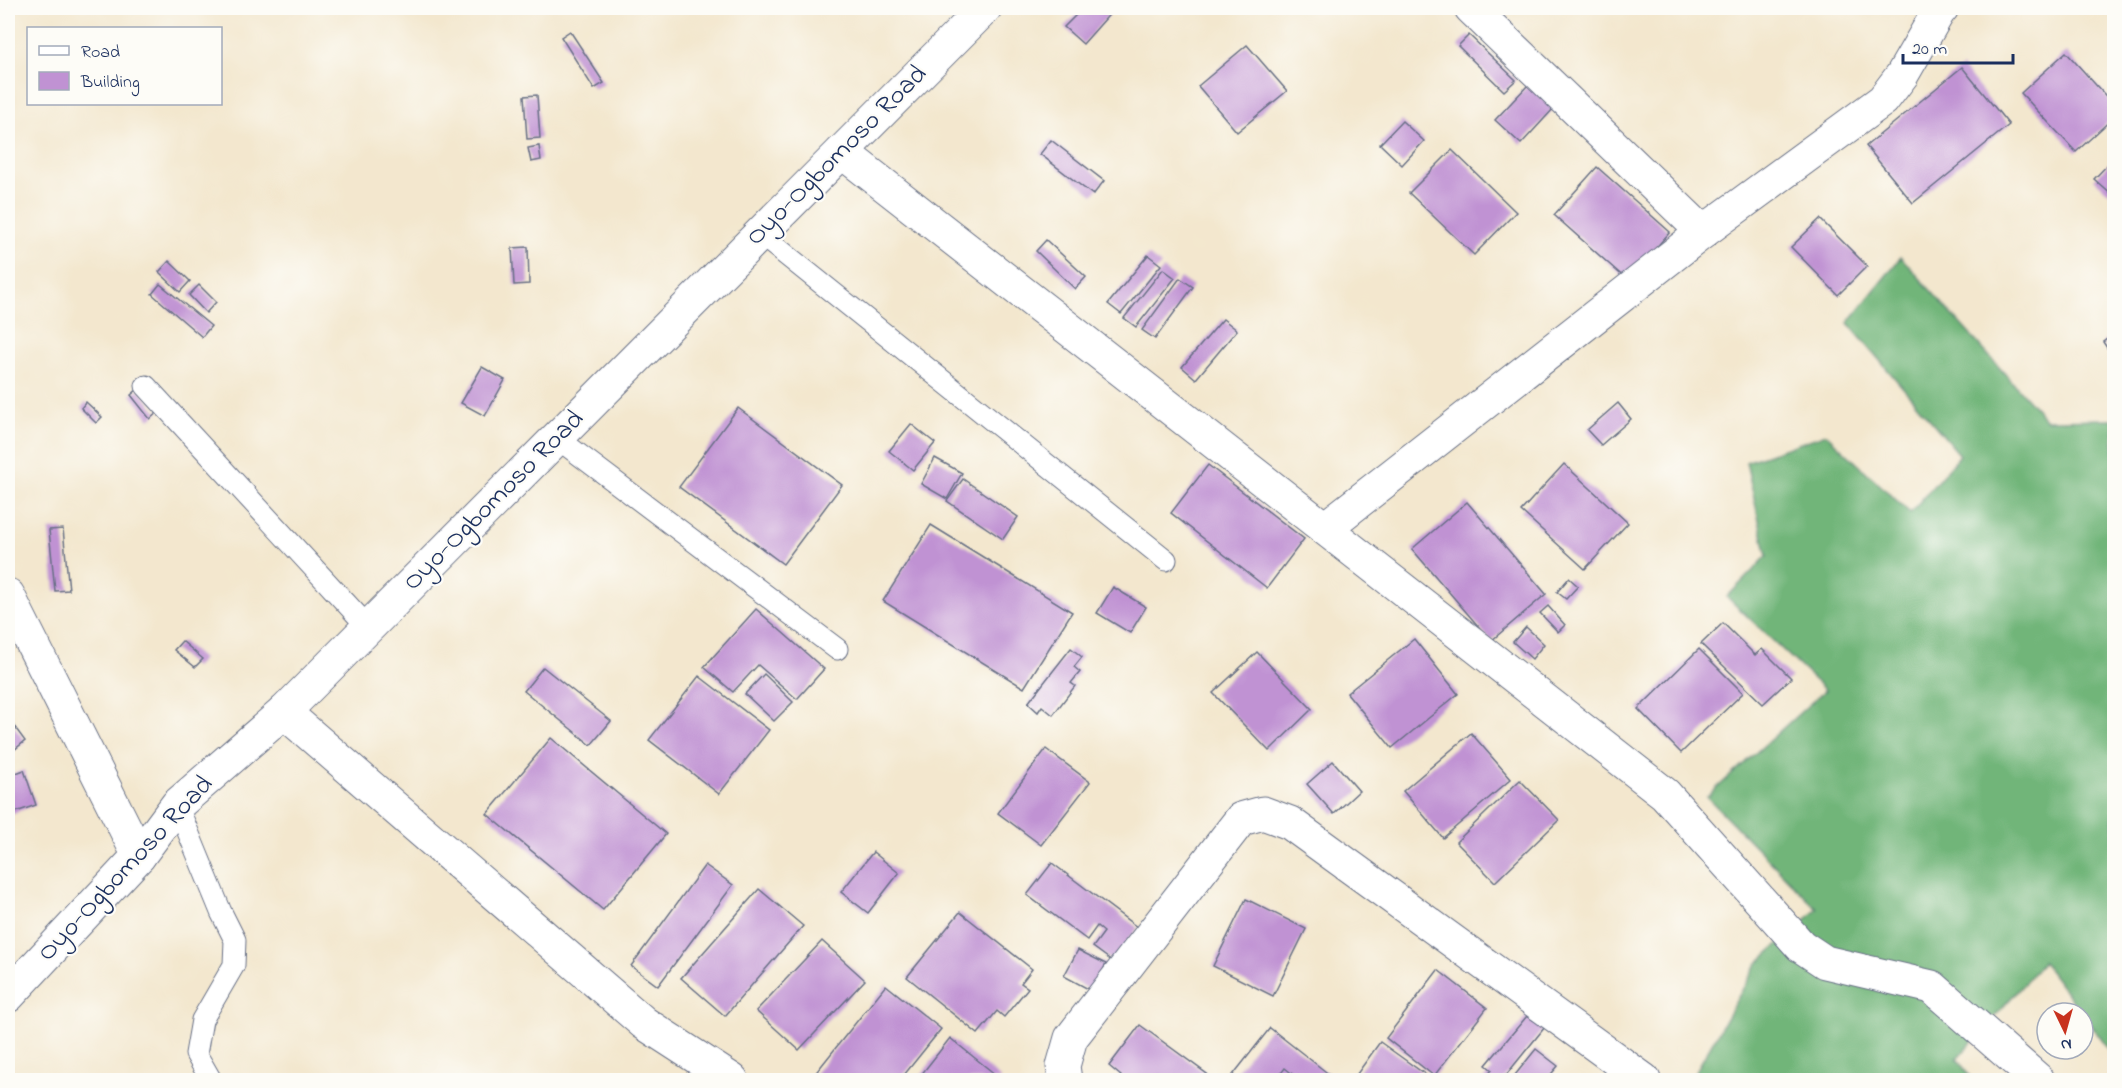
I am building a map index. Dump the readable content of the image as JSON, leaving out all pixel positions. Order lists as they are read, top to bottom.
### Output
{
  "streets": {
    "main road": ["Oyo-Ogbomoso Road"]
  },
  "legend": ["Road", "Building"],
  "scale_bar": "20 m",
  "north": "bottom"
}
